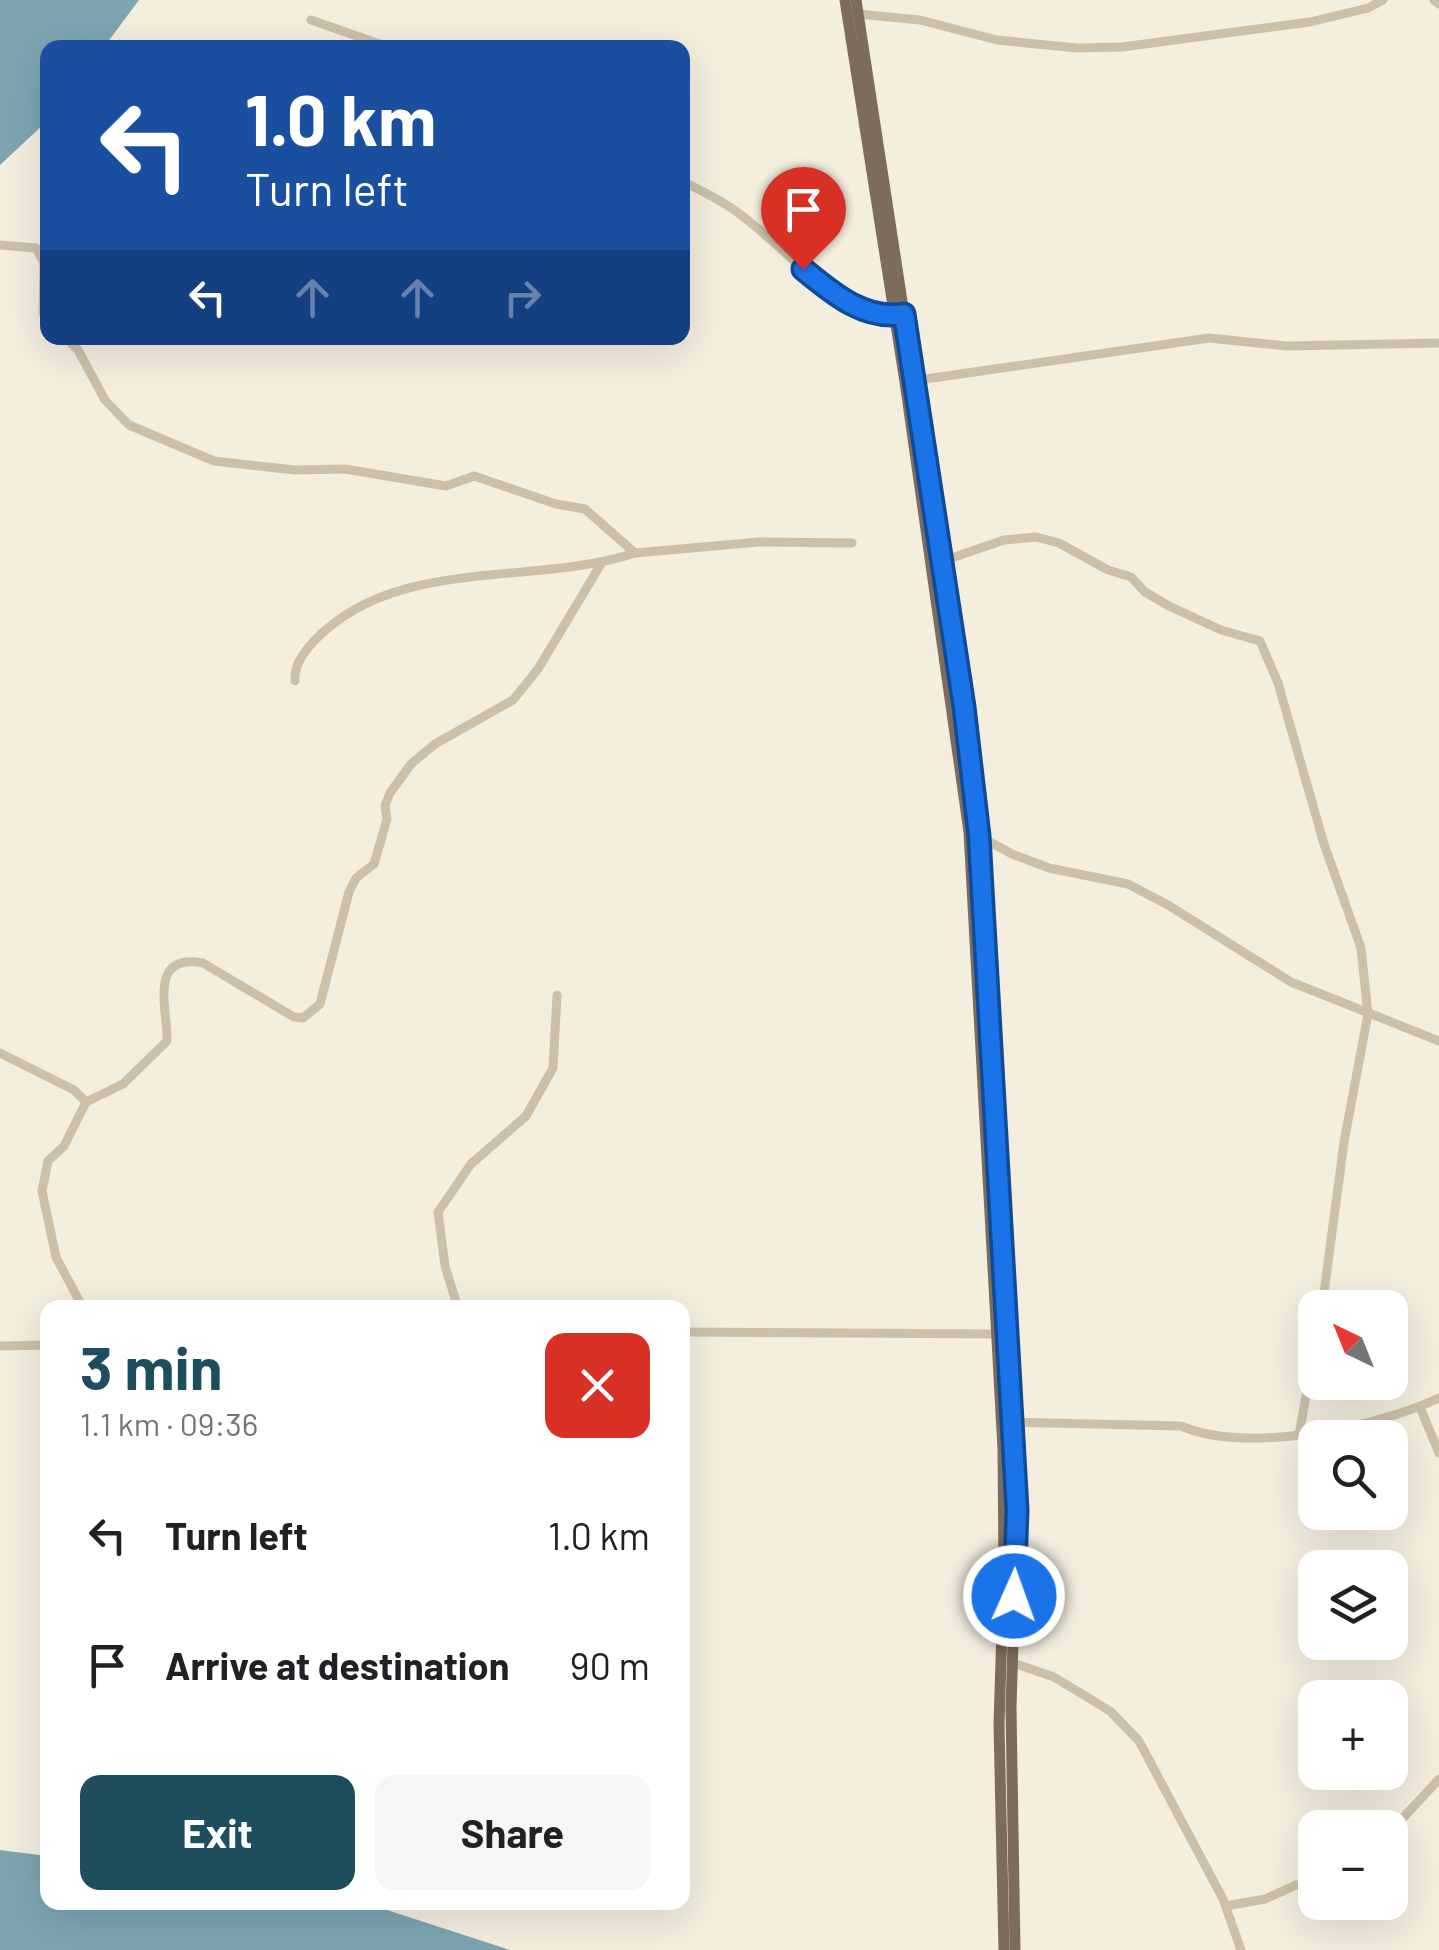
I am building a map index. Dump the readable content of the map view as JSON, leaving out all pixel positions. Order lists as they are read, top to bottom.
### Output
{
  "north": "top left",
  "page": {
    "turn": ["1.0 km", "Turn left"],
    "map_buttons": ["+", "−"],
    "heading": ["3 min", "1.1 km · 09:36"],
    "list": [
      {
        "name": "Turn left",
        "value": "1.0 km"
      },
      {
        "name": "Arrive at destination",
        "value": "90 m"
      }
    ],
    "buttons": ["Exit", "Share"]
  }
}
